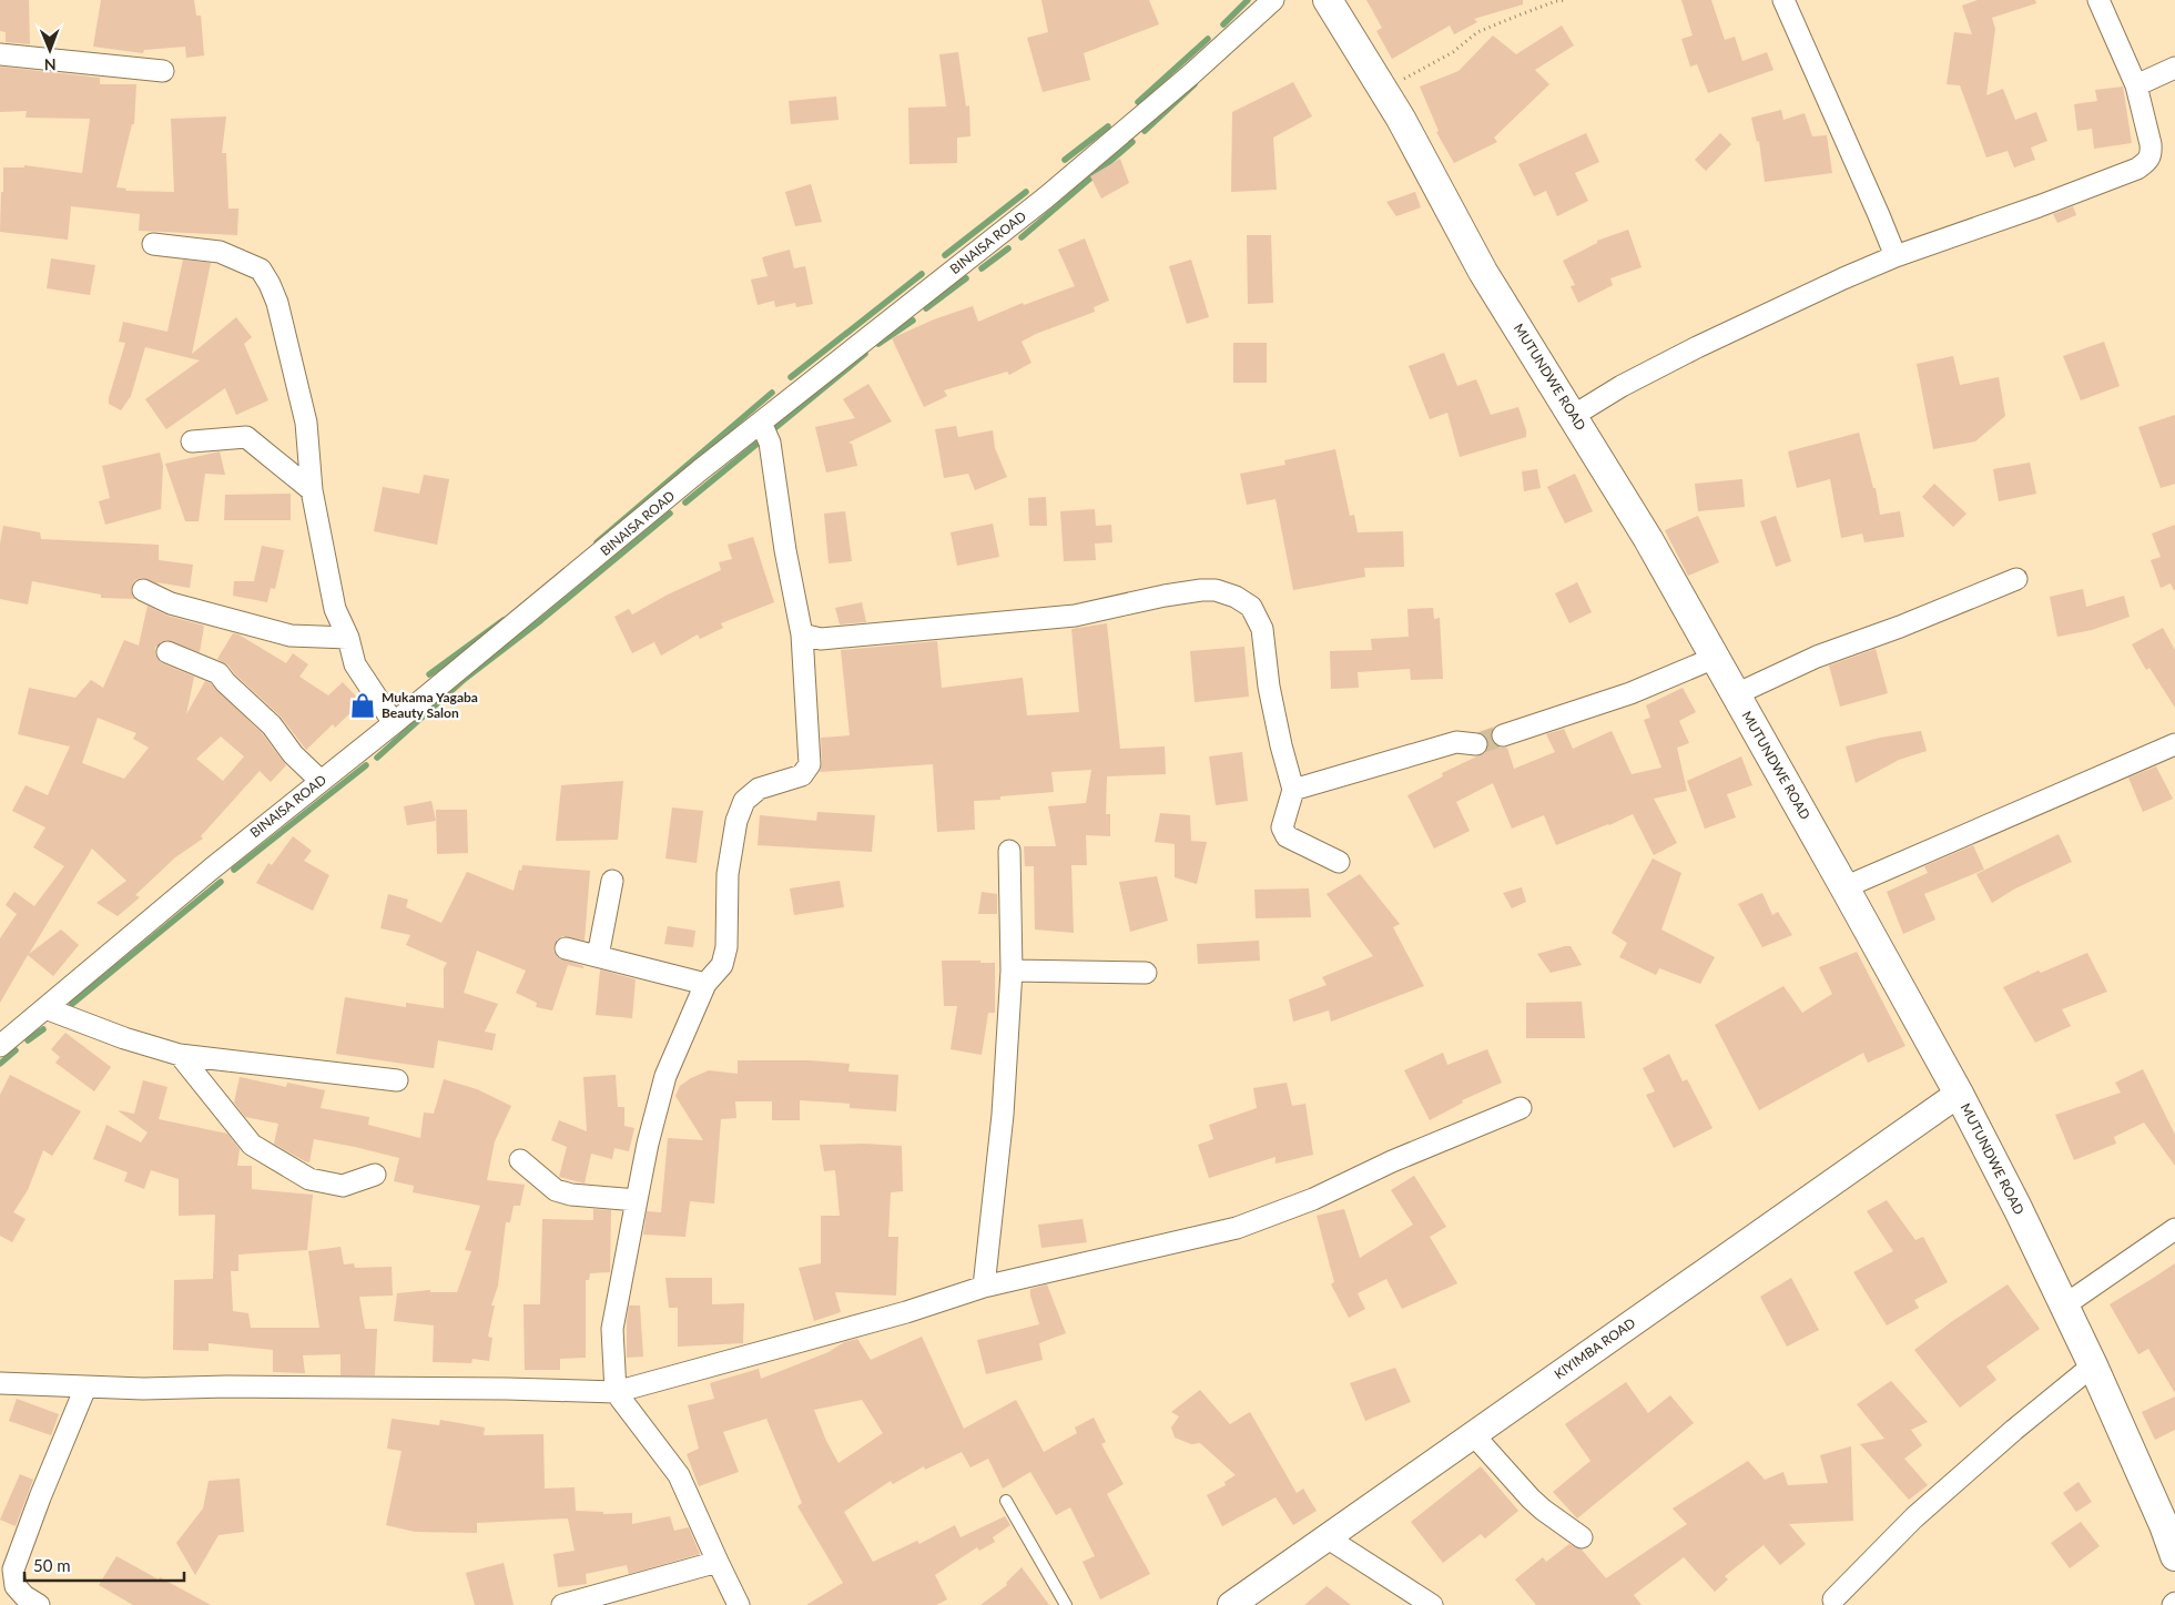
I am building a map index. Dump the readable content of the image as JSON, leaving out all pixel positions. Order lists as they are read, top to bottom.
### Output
{
  "streets": {
    "main road": ["MUTUNDWE ROAD"],
    "street": ["BINAISA ROAD", "KIYIMBA ROAD"]
  },
  "crossings": [
    ["MUTUNDWE ROAD", "KIYIMBA ROAD"]
  ],
  "places": {
    "shop": ["Mukama Yagaba Beauty Salon"]
  },
  "scale_bar": "50 m",
  "north": "bottom"
}
